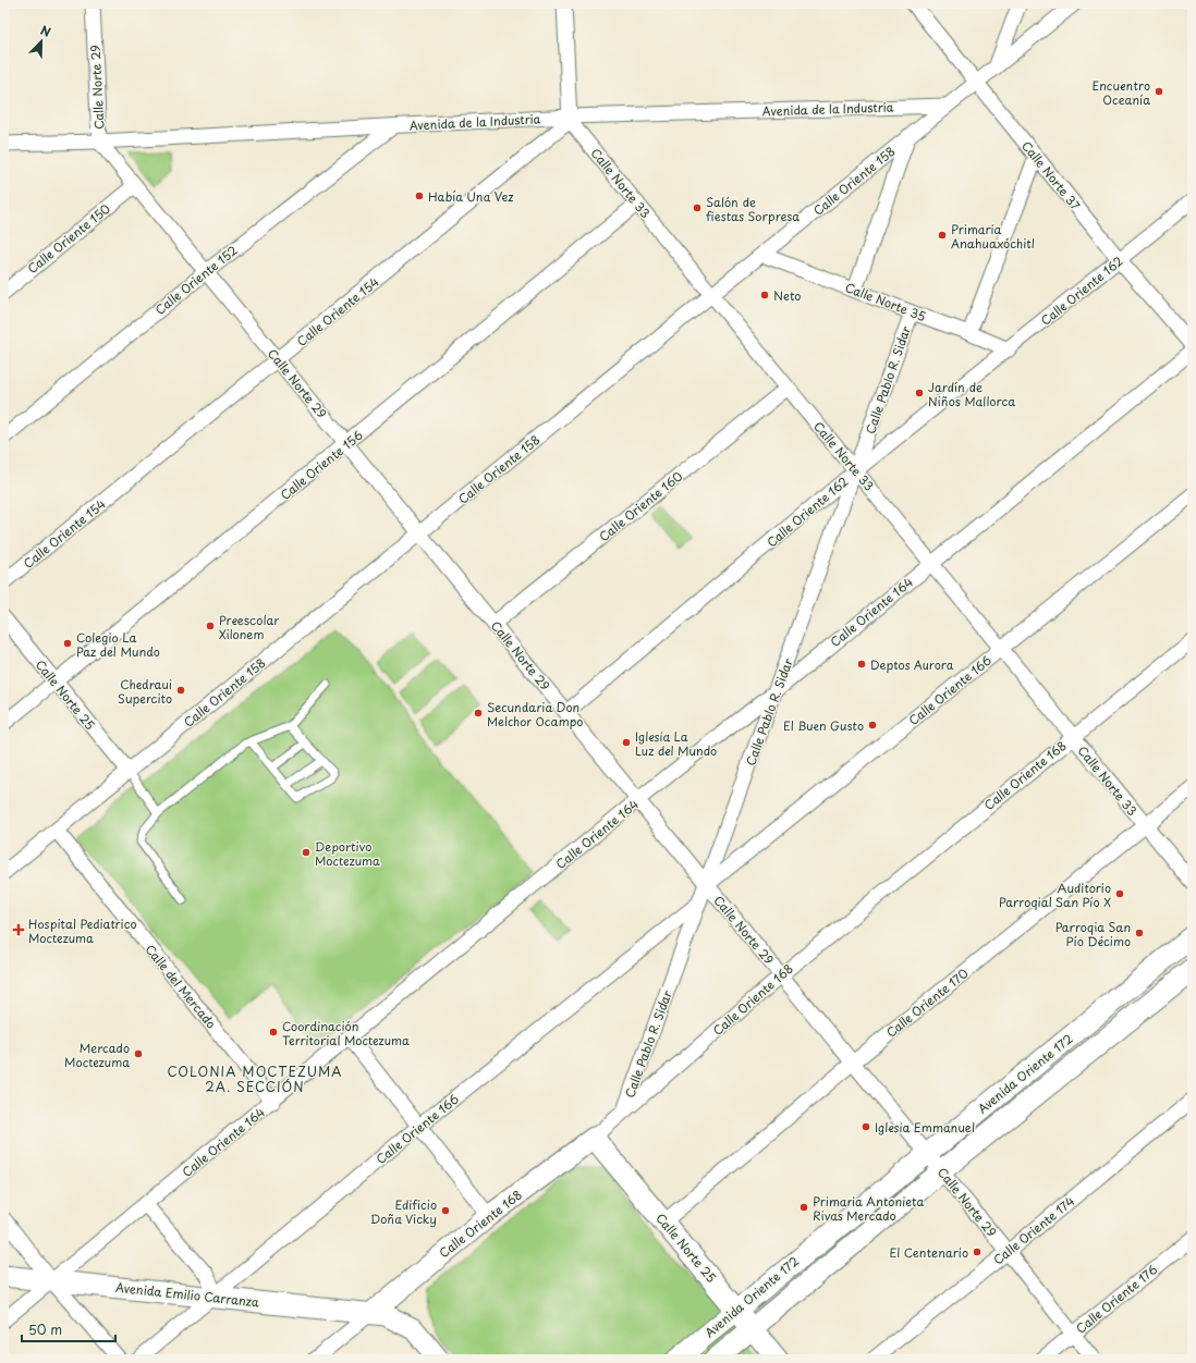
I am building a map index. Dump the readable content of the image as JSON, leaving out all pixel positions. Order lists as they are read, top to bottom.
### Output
{
  "streets": {
    "street": [
      "Calle Norte 29",
      "Avenida de la Industria",
      "Calle Norte 37",
      "Calle Oriente 158",
      "Calle Norte 33",
      "Calle Oriente 150",
      "Calle Oriente 152",
      "Calle Oriente 162",
      "Calle Norte 35",
      "Calle Oriente 154",
      "Calle Pablo R. Sidar",
      "Calle Oriente 156",
      "Calle Oriente 160",
      "Calle Oriente 164",
      "Calle Oriente 166",
      "Calle Norte 25",
      "Calle Oriente 168",
      "Calle del Mercado",
      "Calle Oriente 170",
      "Avenida Oriente 172",
      "Calle Oriente 174",
      "Avenida Emilio Carranza",
      "Calle Oriente 176"
    ]
  },
  "crossings": [
    ["Calle Norte 29", "Avenida de la Industria"],
    ["Calle Norte 29", "Calle Oriente 158"],
    ["Calle Norte 29", "Calle Oriente 150"],
    ["Calle Norte 29", "Calle Oriente 152"],
    ["Calle Norte 29", "Calle Oriente 162"],
    ["Calle Norte 29", "Calle Oriente 154"],
    ["Calle Norte 29", "Calle Pablo R. Sidar"],
    ["Calle Norte 29", "Calle Oriente 156"],
    ["Calle Norte 29", "Calle Oriente 160"],
    ["Calle Norte 29", "Calle Oriente 164"],
    ["Calle Norte 29", "Calle Oriente 166"],
    ["Calle Norte 29", "Calle Oriente 168"],
    ["Calle Norte 29", "Calle Oriente 170"],
    ["Calle Norte 29", "Avenida Oriente 172"],
    ["Calle Norte 29", "Calle Oriente 174"],
    ["Calle Norte 29", "Calle Oriente 176"],
    ["Avenida de la Industria", "Calle Oriente 158"],
    ["Avenida de la Industria", "Calle Norte 33"],
    ["Avenida de la Industria", "Calle Oriente 152"],
    ["Avenida de la Industria", "Calle Oriente 154"],
    ["Calle Norte 37", "Calle Oriente 158"],
    ["Calle Norte 37", "Calle Oriente 162"],
    ["Calle Oriente 158", "Calle Norte 33"],
    ["Calle Oriente 158", "Calle Norte 35"],
    ["Calle Oriente 158", "Calle Norte 25"],
    ["Calle Oriente 158", "Calle del Mercado"],
    ["Calle Norte 33", "Calle Oriente 162"],
    ["Calle Norte 33", "Calle Oriente 154"],
    ["Calle Norte 33", "Calle Pablo R. Sidar"],
    ["Calle Norte 33", "Calle Oriente 156"],
    ["Calle Norte 33", "Calle Oriente 160"],
    ["Calle Norte 33", "Calle Oriente 164"],
    ["Calle Norte 33", "Calle Oriente 166"],
    ["Calle Norte 33", "Calle Oriente 168"],
    ["Calle Norte 33", "Calle Oriente 170"],
    ["Calle Oriente 162", "Calle Norte 35"],
    ["Calle Oriente 162", "Calle Pablo R. Sidar"],
    ["Calle Norte 35", "Calle Pablo R. Sidar"],
    ["Calle Pablo R. Sidar", "Calle Oriente 164"],
    ["Calle Pablo R. Sidar", "Calle Oriente 166"],
    ["Calle Pablo R. Sidar", "Calle Oriente 168"],
    ["Calle Oriente 156", "Calle Norte 25"],
    ["Calle Oriente 164", "Calle del Mercado"],
    ["Calle Oriente 164", "Avenida Emilio Carranza"],
    ["Calle Oriente 166", "Avenida Emilio Carranza"],
    ["Calle Norte 25", "Calle Oriente 168"],
    ["Calle Norte 25", "Calle Oriente 170"],
    ["Calle Norte 25", "Avenida Oriente 172"],
    ["Calle Oriente 168", "Avenida Emilio Carranza"]
  ],
  "districts": ["COLONIA MOCTEZUMA 2A. SECCIÓN"],
  "places": {
    "other": [
      "Encuentro Oceanía",
      "Había Una Vez",
      "Salón de fiestas Sorpresa",
      "Primaria Anahuaxóchitl",
      "Neto",
      "Jardín de Niños Mallorca",
      "Preescolar Xilonem",
      "Colegio La Paz del Mundo",
      "Deptos Aurora",
      "Chedraui Supercito",
      "Secundaria Don Melchor Ocampo",
      "El Buen Gusto",
      "Iglesia La Luz del Mundo",
      "Deportivo Moctezuma",
      "Auditorio Parroqial San Pío X",
      "Parroqia San Pío Décimo",
      "Coordinación Territorial Moctezuma",
      "Mercado Moctezuma",
      "Iglesia Emmanuel",
      "Primaria Antonieta Rivas Mercado",
      "Edificio Doña Vicky",
      "El Centenario"
    ],
    "health": ["Hospital Pediatrico Moctezuma"]
  },
  "scale_bar": "50 m",
  "north": "top right"
}
